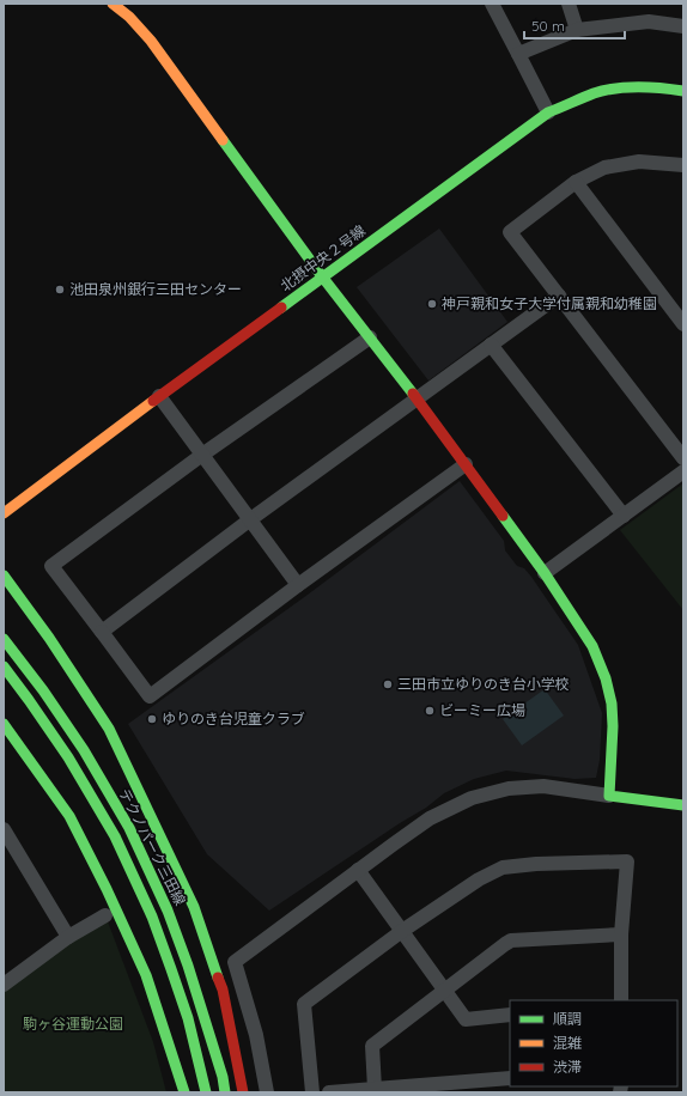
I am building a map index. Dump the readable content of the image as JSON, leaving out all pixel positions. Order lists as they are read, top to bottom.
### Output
{
  "streets": {
    "main road": ["北摂中央２号線", "テクノパーク三田線"]
  },
  "parks": ["駒ヶ谷運動公園"],
  "places": [
    "池田泉州銀行三田センター",
    "神戸親和女子大学付属親和幼稚園",
    "三田市立ゆりのき台小学校",
    "ビーミー広場",
    "ゆりのき台児童クラブ"
  ],
  "legend": ["順調", "混雑", "渋滞"],
  "scale_bar": "50 m"
}
